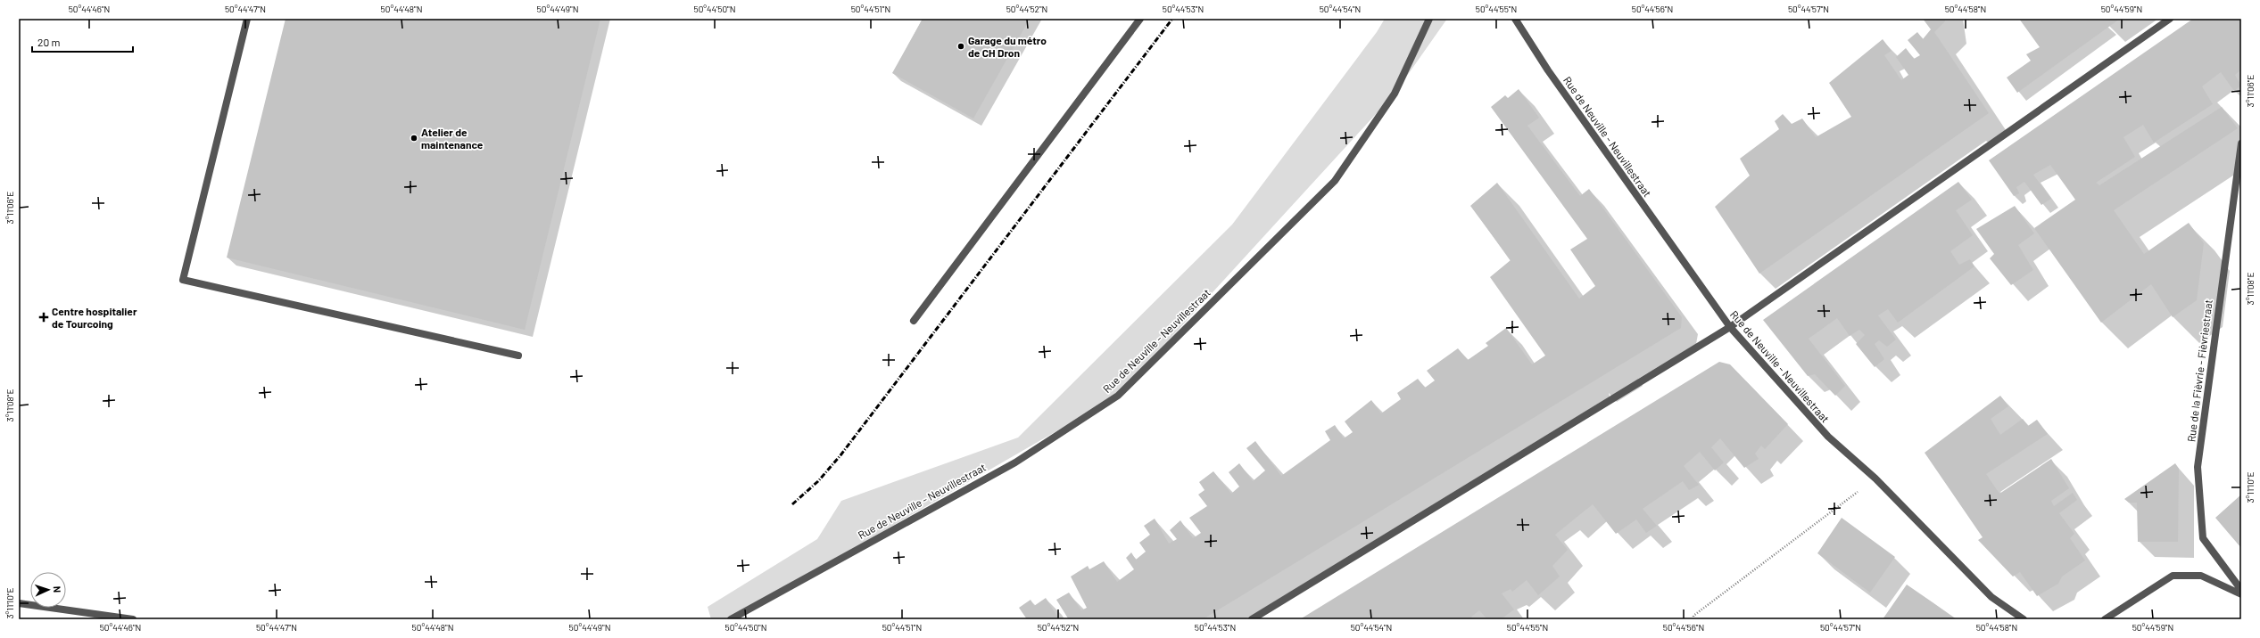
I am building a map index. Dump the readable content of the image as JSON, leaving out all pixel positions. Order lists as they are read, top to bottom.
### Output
{
  "streets": {
    "street": ["Rue de Neuville - Neuvillestraat", "Rue de la Fièvrie - Fièvriestraat"]
  },
  "places": {
    "other": ["Garage du métro de CH Dron", "Atelier de maintenance"],
    "health": ["Centre hospitalier de Tourcoing"]
  },
  "scale_bar": "20 m",
  "north": "right",
  "coordinates": [
    "50°44'46\"N",
    "50°44'47\"N",
    "50°44'48\"N",
    "50°44'49\"N",
    "50°44'50\"N",
    "50°44'51\"N",
    "50°44'52\"N",
    "50°44'53\"N",
    "50°44'54\"N",
    "50°44'55\"N",
    "50°44'56\"N",
    "50°44'57\"N",
    "50°44'58\"N",
    "50°44'59\"N",
    "3°11'06\"E",
    "3°11'08\"E",
    "3°11'10\"E"
  ]
}
